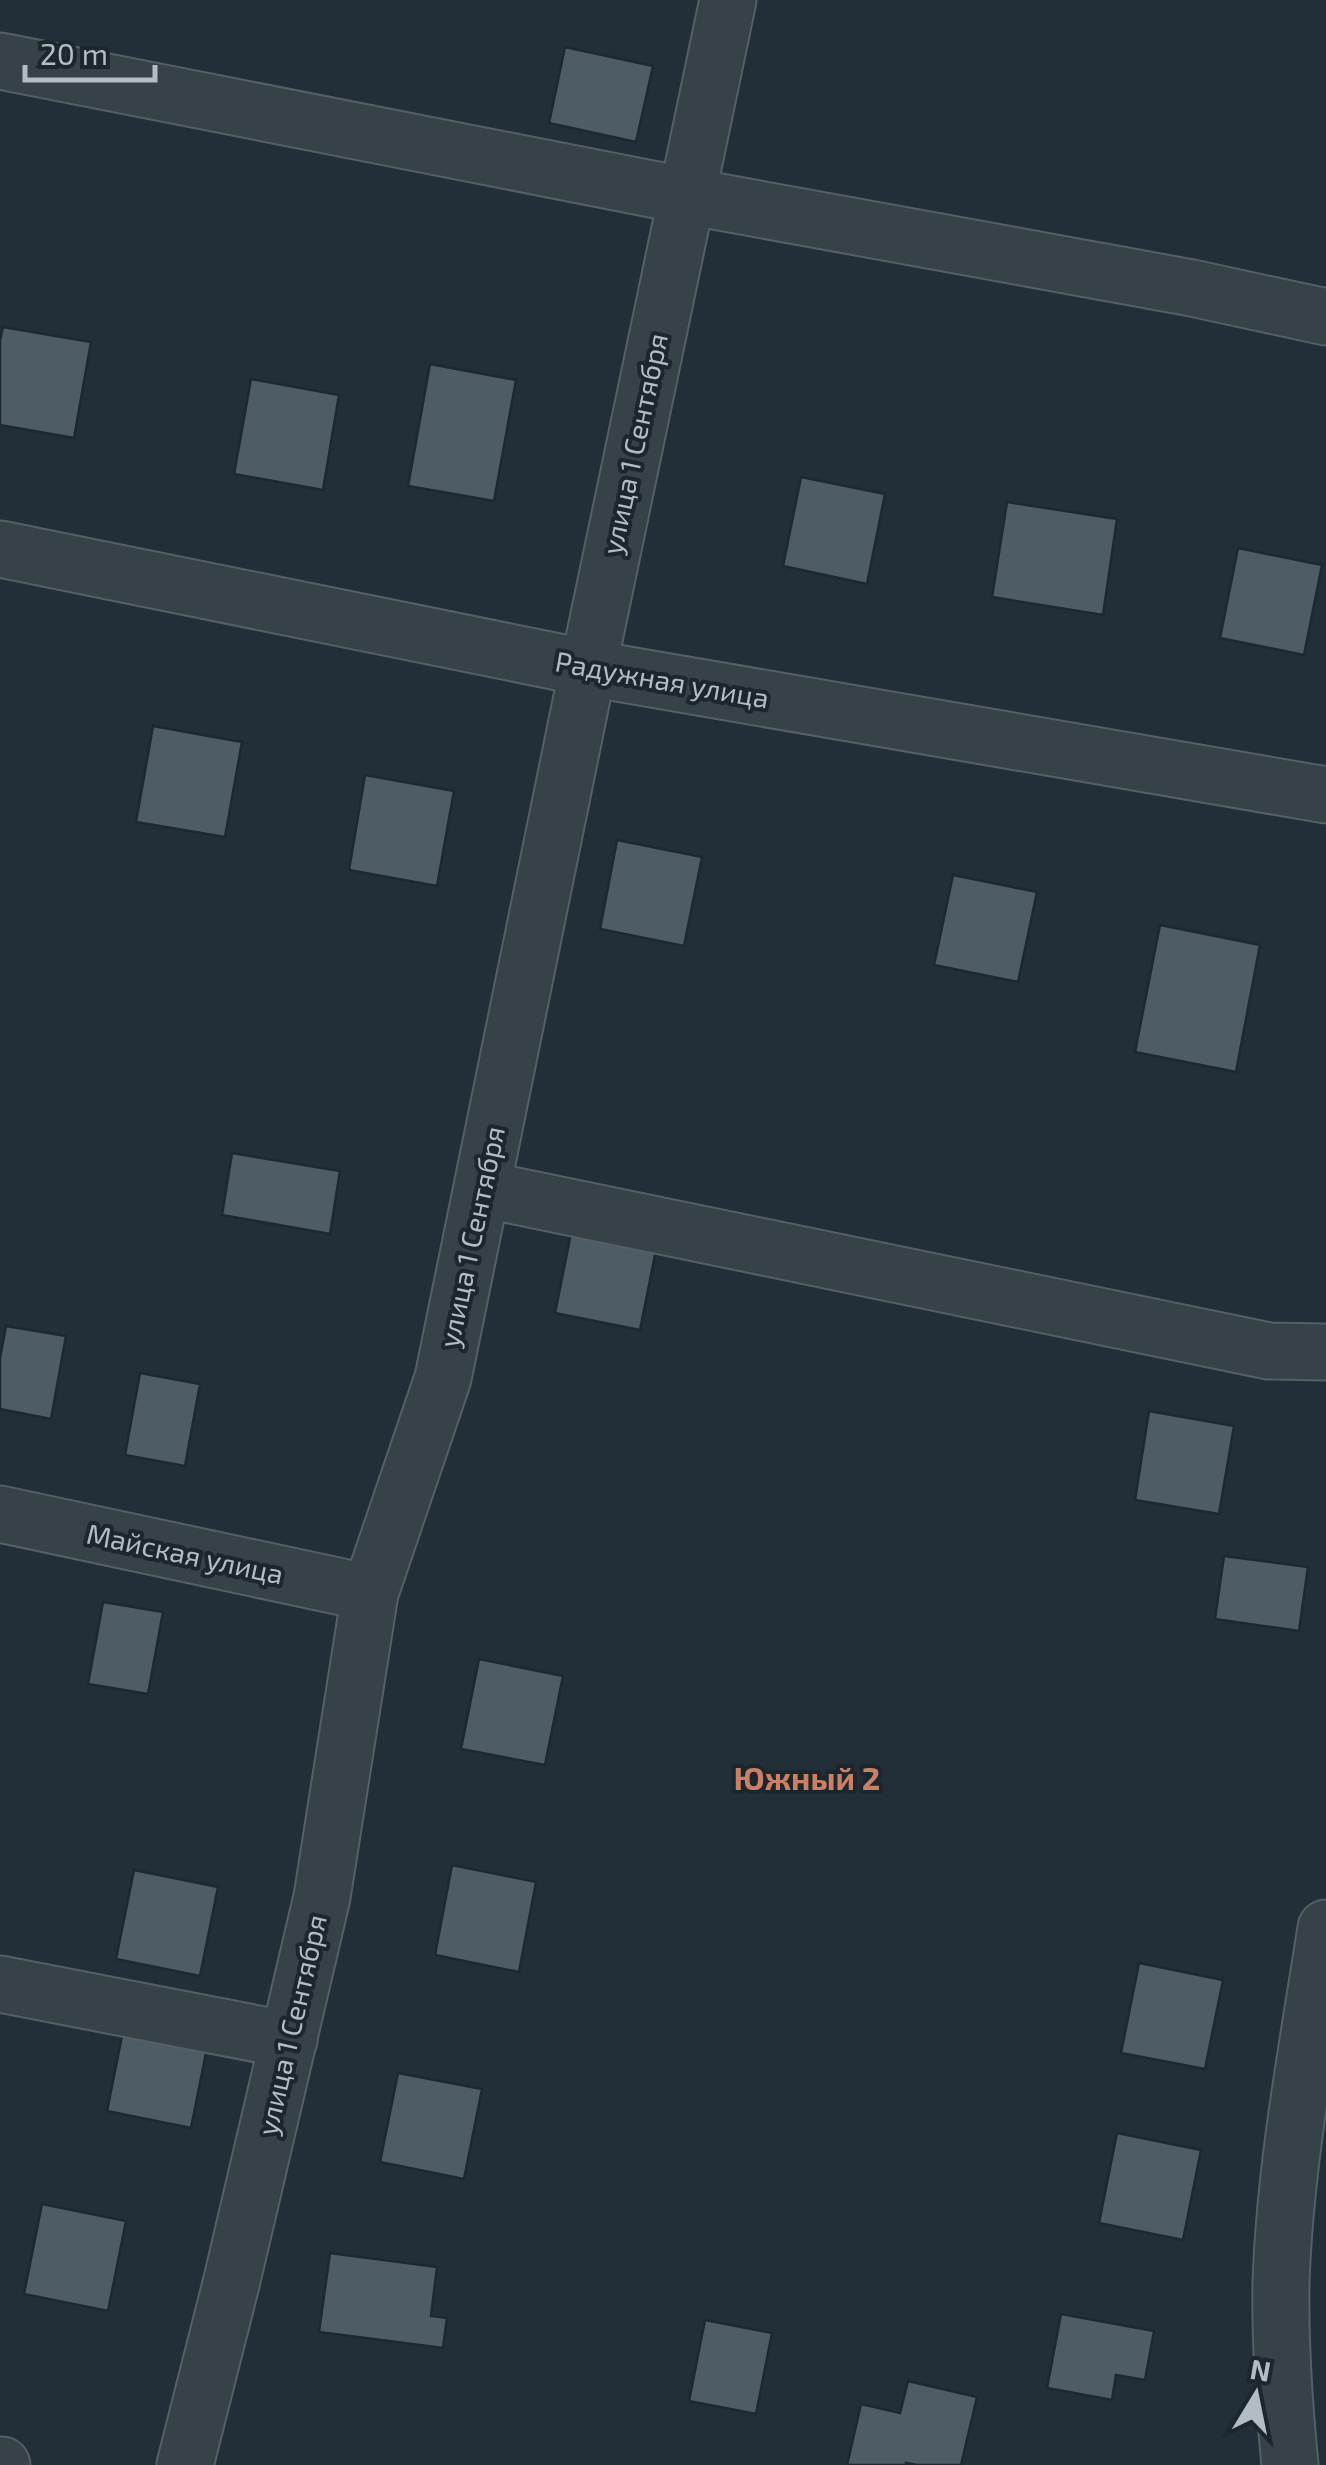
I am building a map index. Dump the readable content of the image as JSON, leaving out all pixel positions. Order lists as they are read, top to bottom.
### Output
{
  "streets": {
    "street": ["улица 1 Сентября", "Радужная улица", "Майская улица"]
  },
  "crossings": [
    ["улица 1 Сентября", "Радужная улица"],
    ["улица 1 Сентября", "Майская улица"]
  ],
  "districts": ["Южный 2"],
  "scale_bar": "20 m",
  "north": "top"
}
